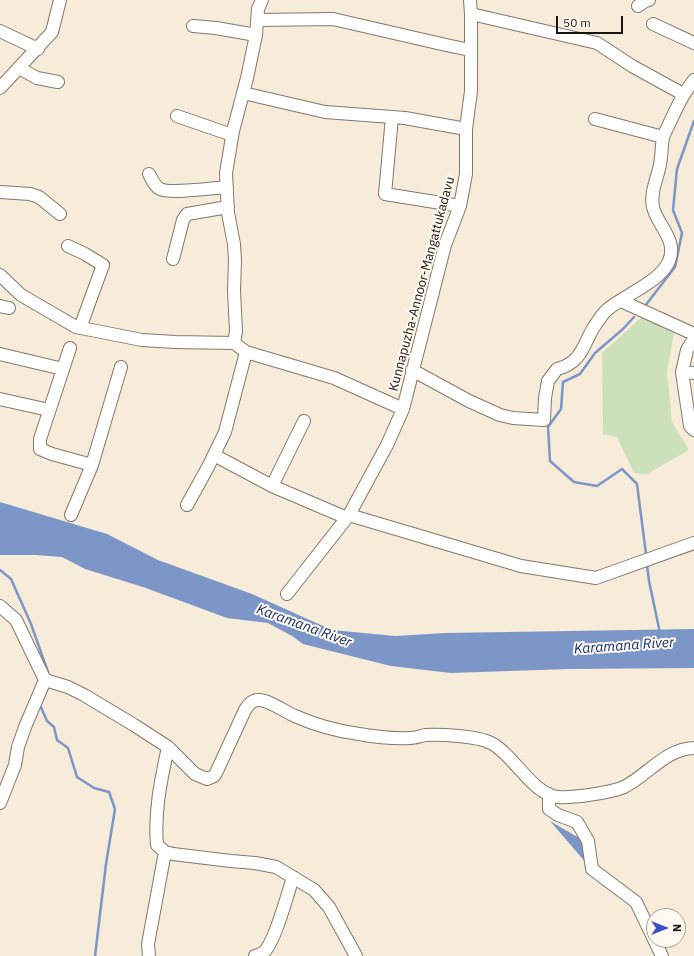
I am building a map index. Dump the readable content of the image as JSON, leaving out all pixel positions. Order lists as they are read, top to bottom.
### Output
{
  "streets": {
    "street": ["Kunnapuzha-Annoor-Mangattukadavu"]
  },
  "water": ["Karamana River"],
  "scale_bar": "50 m",
  "north": "right"
}
